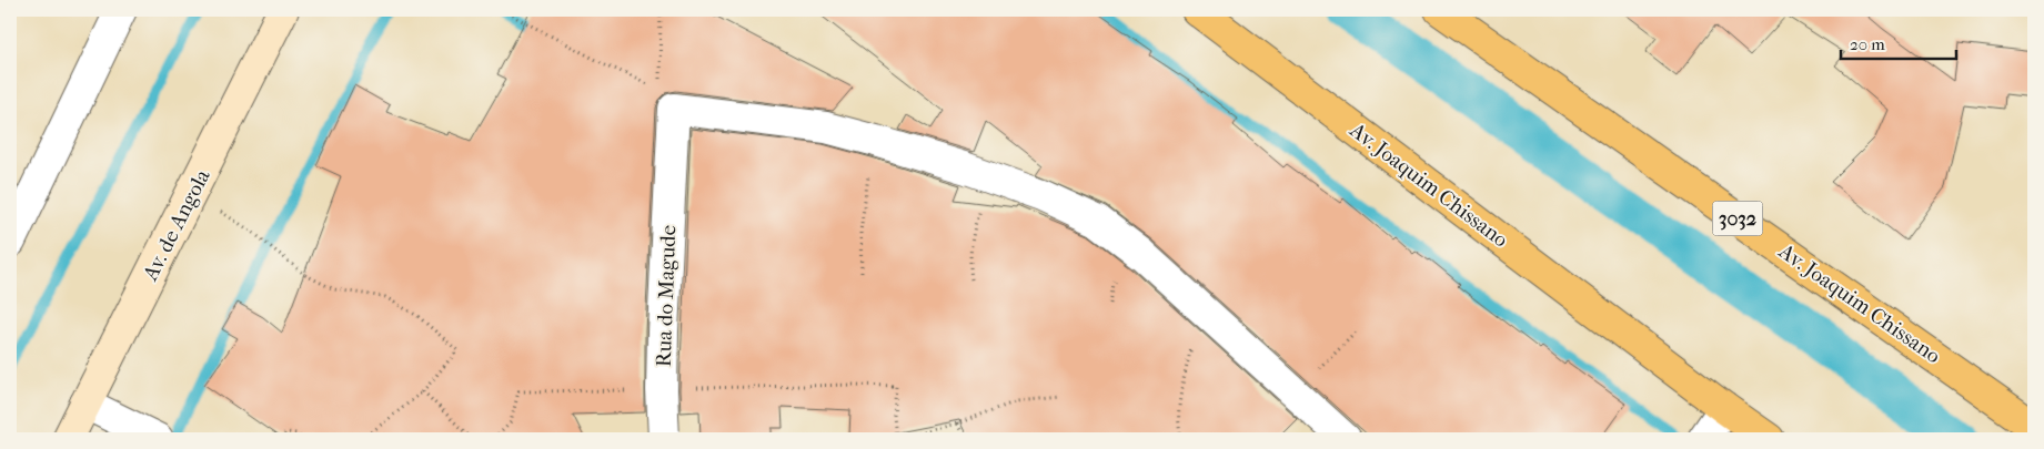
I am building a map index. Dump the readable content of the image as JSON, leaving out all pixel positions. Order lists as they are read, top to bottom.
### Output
{
  "streets": {
    "main road": ["Av. Joaquim Chissano", "3032", "Av. de Angola"],
    "street": ["Rua do Magude"]
  },
  "scale_bar": "20 m"
}
